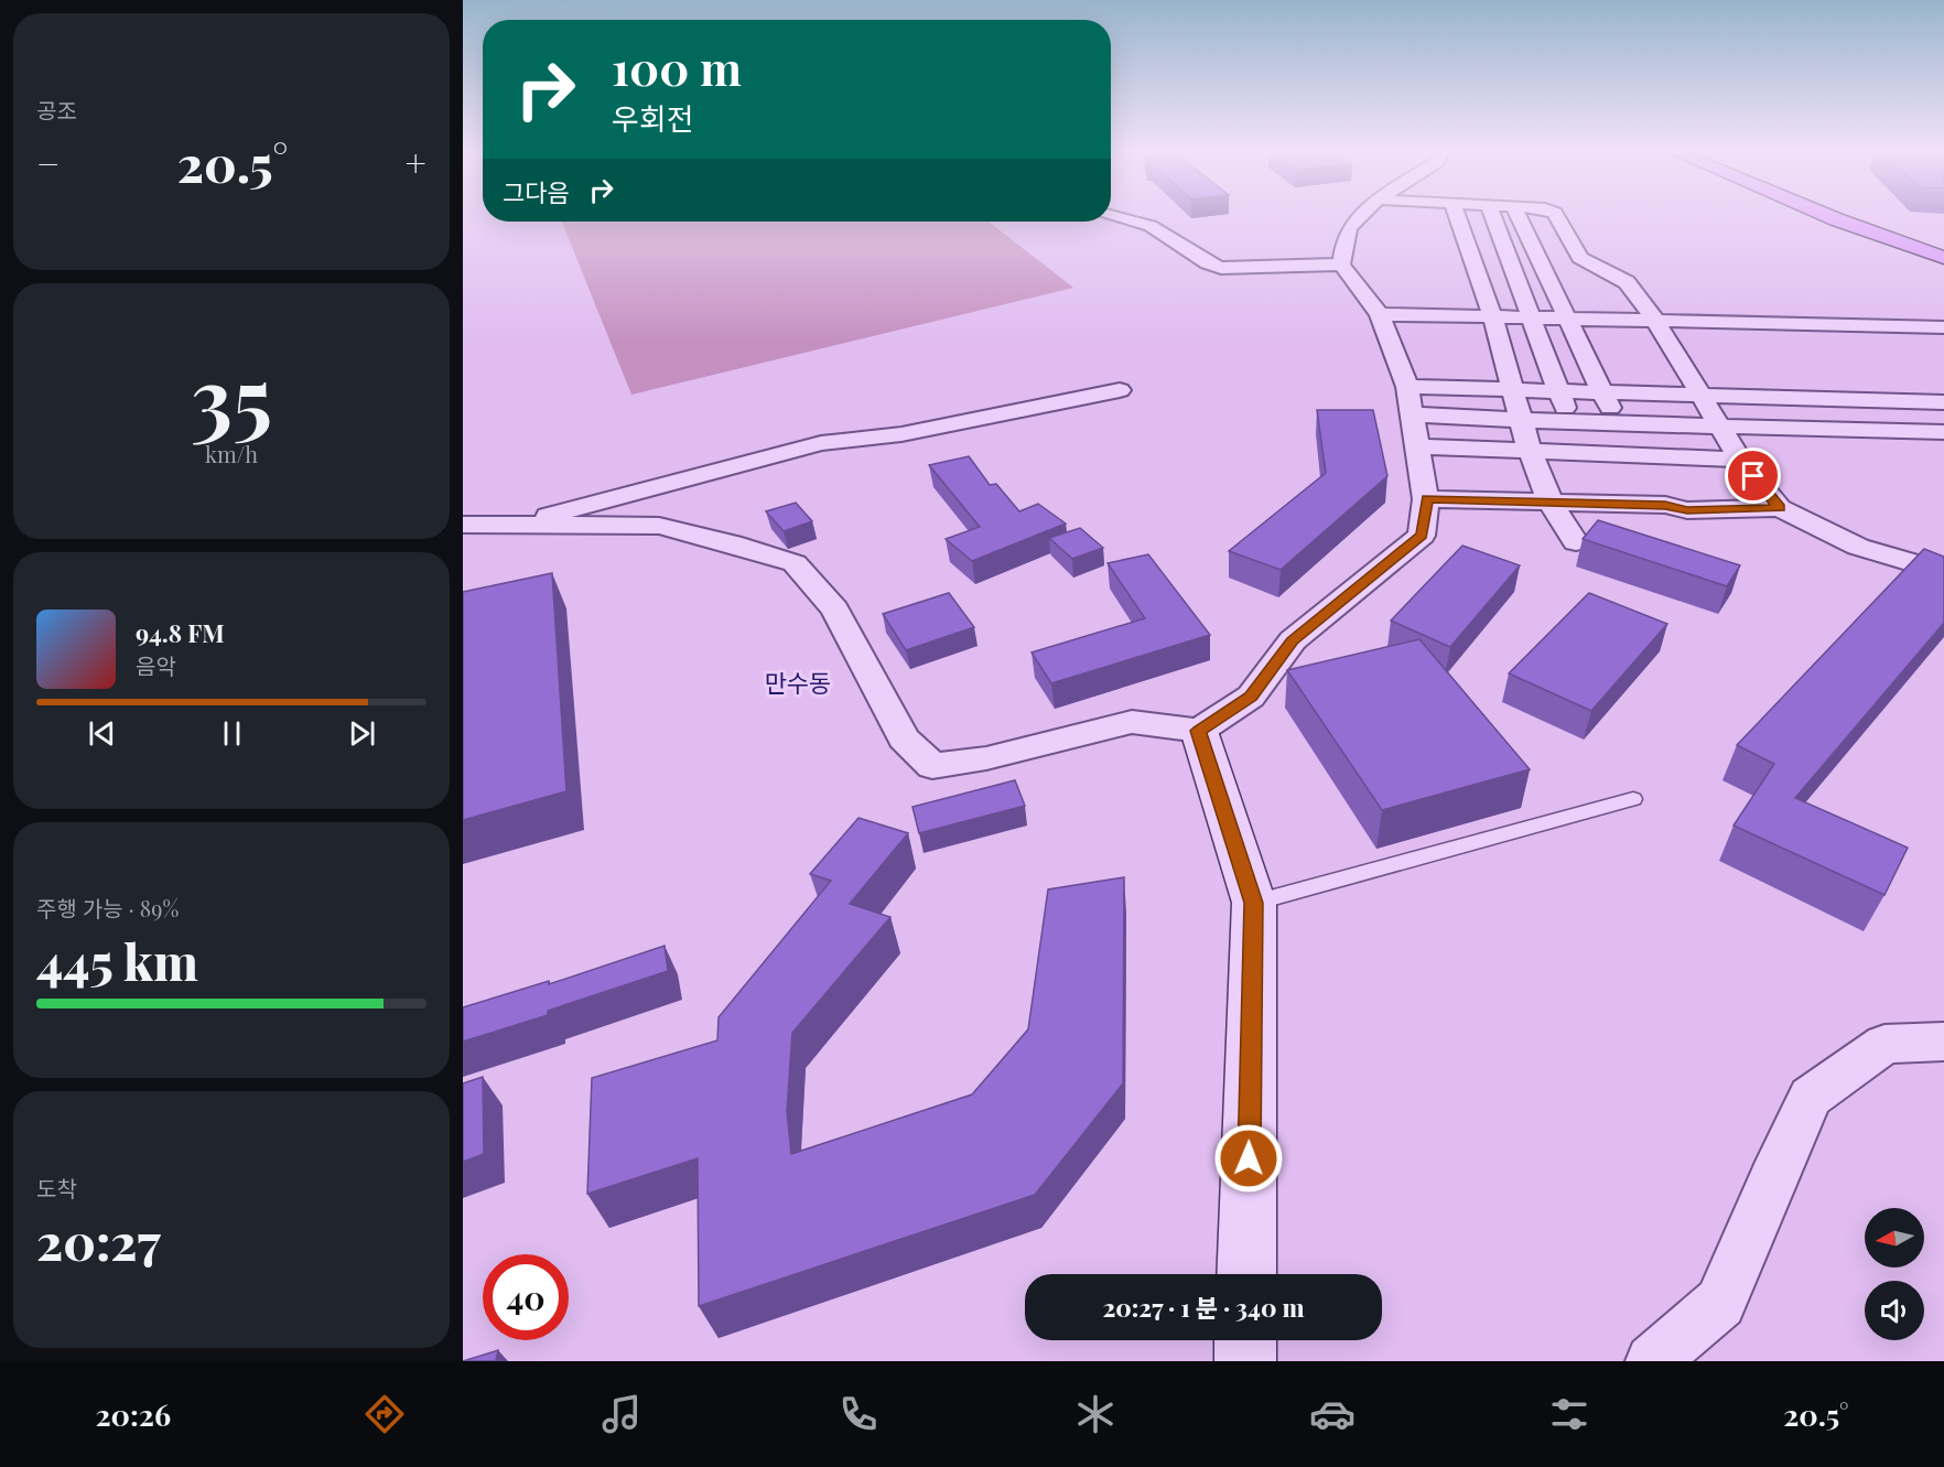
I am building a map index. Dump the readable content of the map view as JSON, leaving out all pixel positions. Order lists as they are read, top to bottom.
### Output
{
  "districts": ["만수동"],
  "north": "left",
  "page": {
    "tile": [
      "공조",
      ["35", "km/h"],
      ["주행 가능 · 89%", "445 km"],
      ["도착", "20:27"]
    ],
    "turn": ["100 m", "우회전"],
    "heat": ["−", "20.5°", "+"],
    "then": "그다음",
    "song": ["94.8 FM", "음악"],
    "limit": "40",
    "trip": "20:27 · 1 분 · 340 m",
    "tabs": ["20:26", "20.5°"]
  }
}
